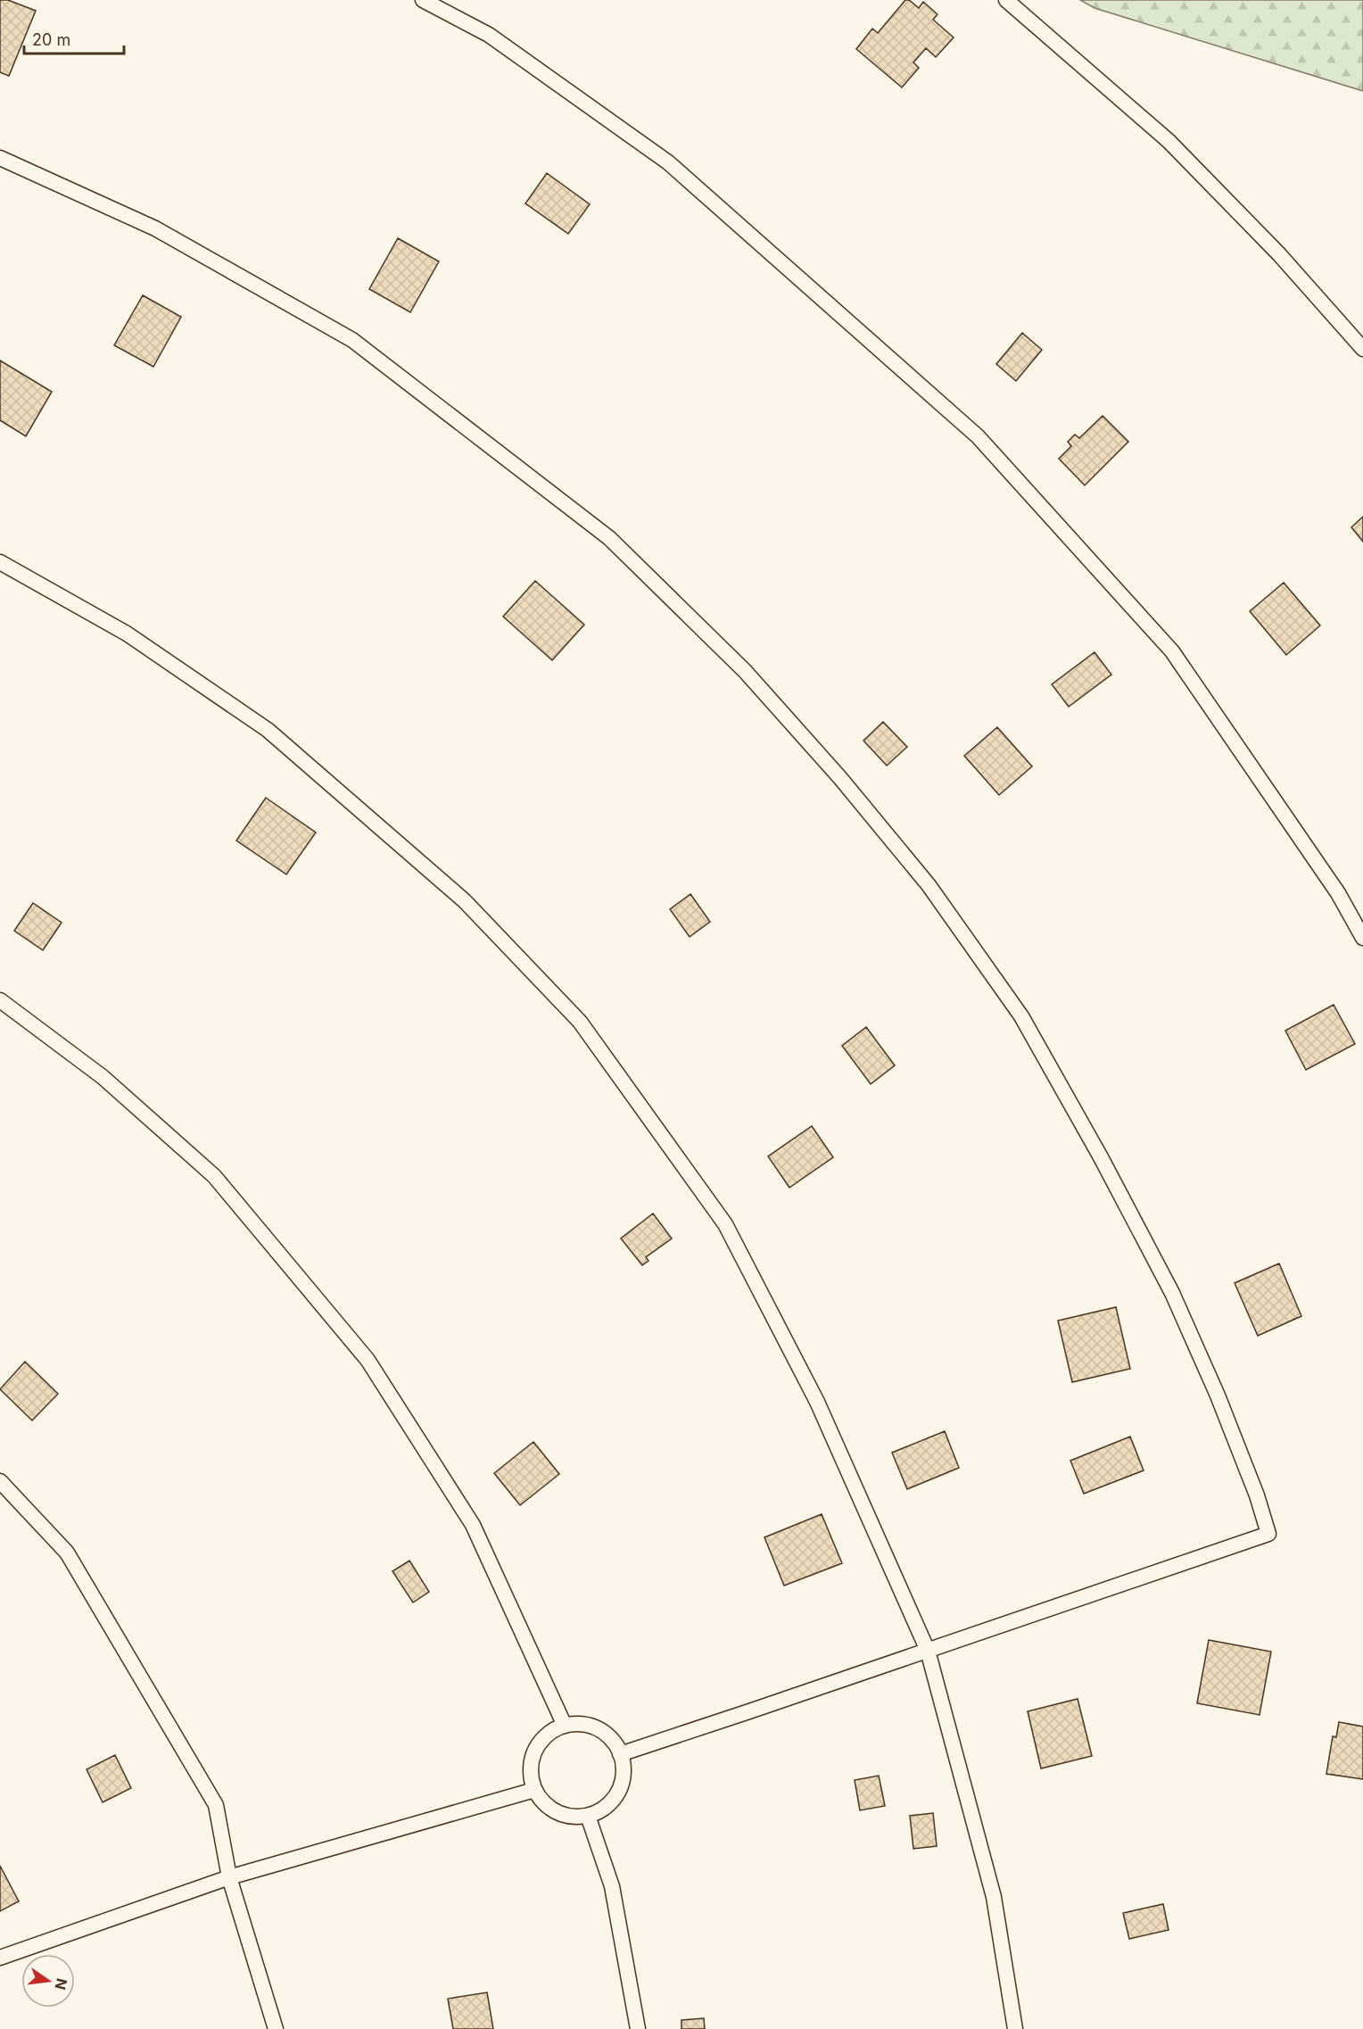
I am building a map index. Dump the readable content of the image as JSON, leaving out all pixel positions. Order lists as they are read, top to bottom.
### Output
{
  "scale_bar": "20 m",
  "north": "right"
}
